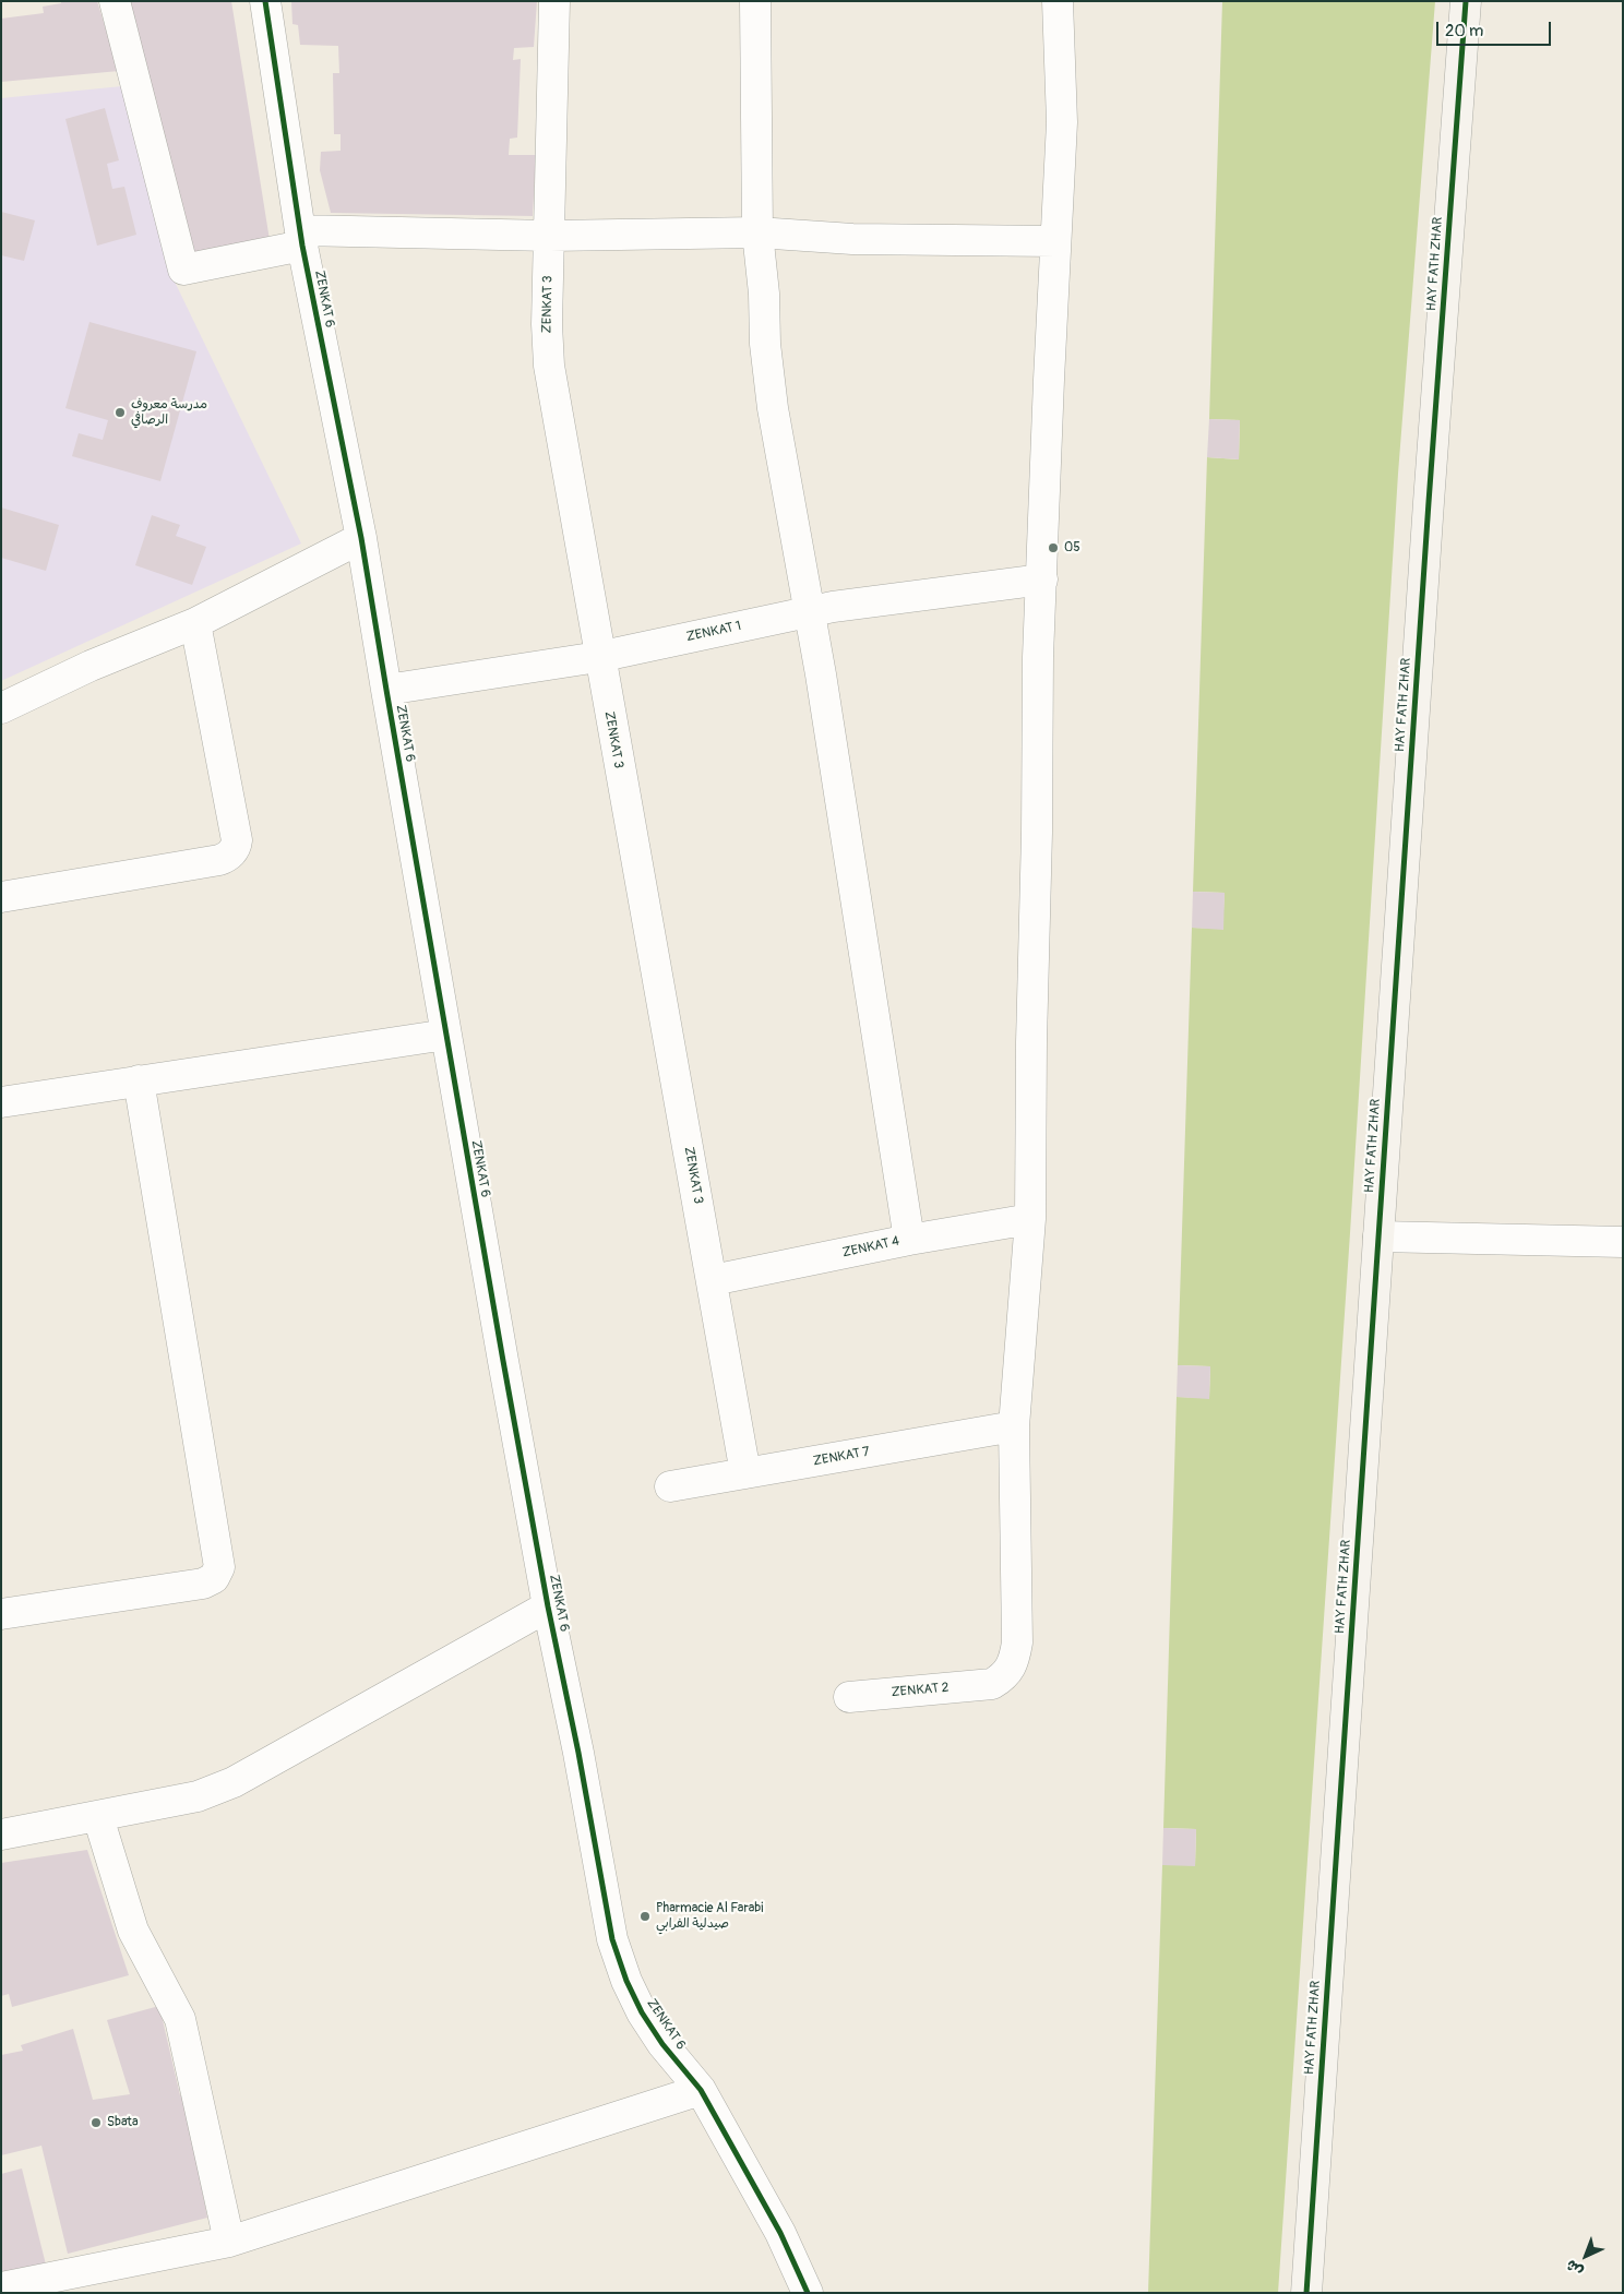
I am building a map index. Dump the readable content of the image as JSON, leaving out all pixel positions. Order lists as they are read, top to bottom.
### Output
{
  "streets": {
    "street": [
      "HAY FATH ZHAR",
      "ZENKAT 6",
      "ZENKAT 3",
      "ZENKAT 1",
      "ZENKAT 4",
      "ZENKAT 7",
      "ZENKAT 2"
    ]
  },
  "crossings": [
    ["ZENKAT 6", "ZENKAT 1"],
    ["ZENKAT 3", "ZENKAT 1"],
    ["ZENKAT 3", "ZENKAT 4"],
    ["ZENKAT 3", "ZENKAT 7"],
    ["ZENKAT 7", "ZENKAT 2"]
  ],
  "places": [
    "مدرسة معروف الرصافي",
    "05",
    "Pharmacie Al Farabi صيدلية الفرابي",
    "Sbata"
  ],
  "scale_bar": "20 m",
  "north": "bottom left"
}
